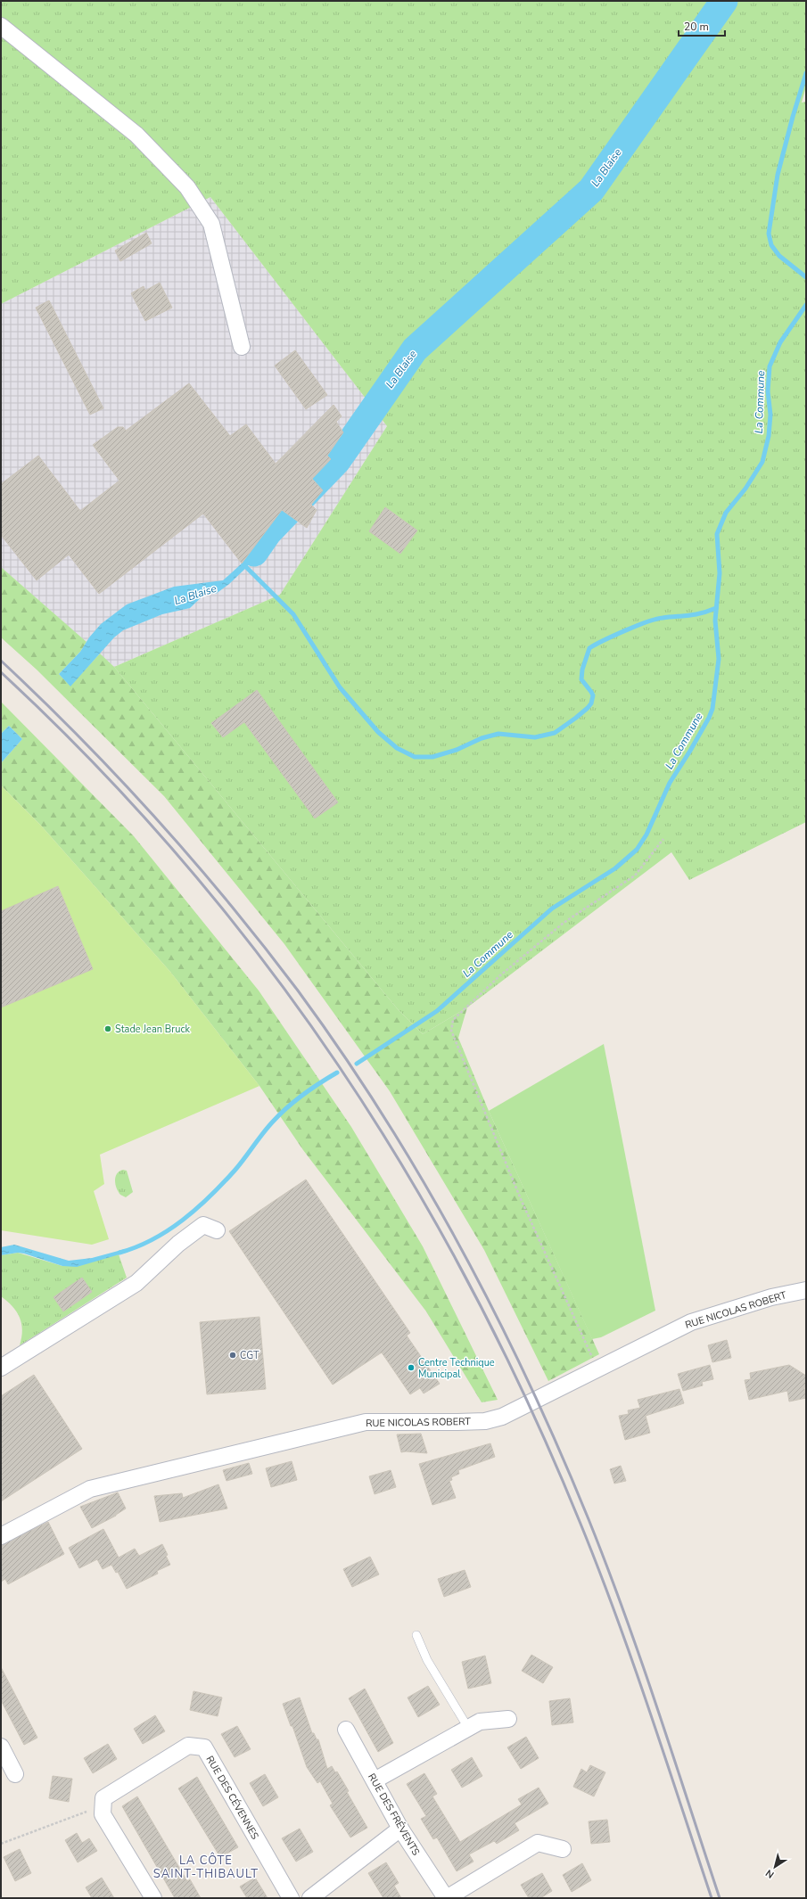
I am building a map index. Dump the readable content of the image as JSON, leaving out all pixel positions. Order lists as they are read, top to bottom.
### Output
{
  "streets": {
    "street": ["RUE NICOLAS ROBERT", "RUE DES CÉVENNES", "RUE DES FRÉVENTS"]
  },
  "districts": ["LA CÔTE SAINT-THIBAULT"],
  "water": ["La Blaise", "La Commune"],
  "places": ["Stade Jean Bruck", "CGT", "Centre Technique Municipal"],
  "scale_bar": "20 m",
  "north": "bottom left"
}
